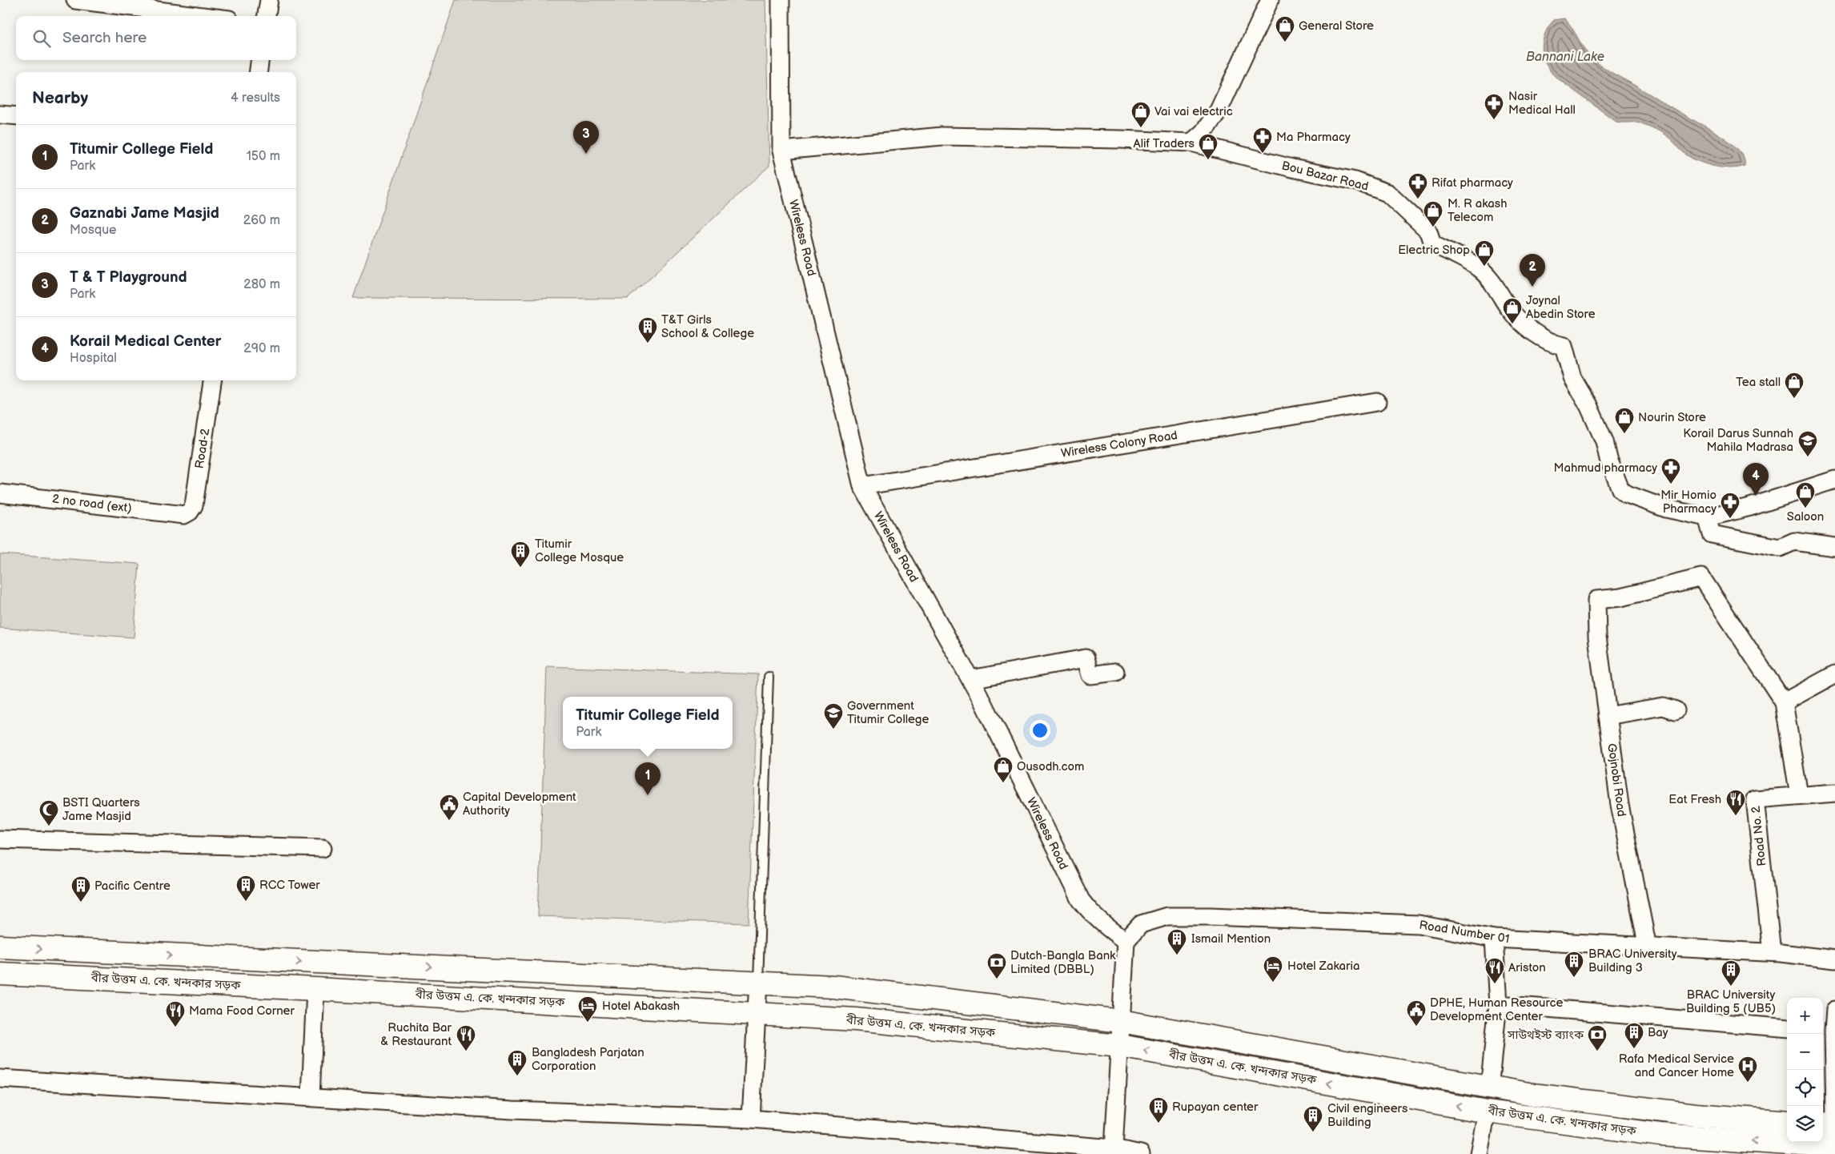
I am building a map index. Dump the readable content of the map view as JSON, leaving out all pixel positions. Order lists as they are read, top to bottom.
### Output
{
  "streets": {
    "main road": ["বীর উত্তম এ. কে. খন্দকার সড়ক"],
    "street": [
      "Bou Bazar Road",
      "Wireless Road",
      "Wireless Colony Road",
      "Road-2",
      "2 no road (ext)",
      "Gojnobi Road",
      "Road No. 2",
      "Road Number 01"
    ]
  },
  "crossings": [
    ["Bou Bazar Road", "Wireless Road"],
    ["Wireless Road", "Wireless Colony Road"],
    ["Wireless Road", "Road Number 01"],
    ["Road-2", "2 no road (ext)"],
    ["Gojnobi Road", "Road Number 01"],
    ["Road No. 2", "Road Number 01"]
  ],
  "water": ["Bannani Lake"],
  "places": {
    "shop": [
      "General Store",
      "Vai vai electric",
      "Alif Traders",
      "M. R akash Telecom",
      "Electric Shop",
      "Joynal Abedin Store",
      "Tea stall",
      "Nourin Store",
      "Saloon",
      "Ousodh.com"
    ],
    "pharmacy": [
      "Nasir Medical Hall",
      "Ma Pharmacy",
      "Rifat pharmacy",
      "Mahmud pharmacy",
      "Mir Homio Pharmacy"
    ],
    "building": [
      "T&T Girls School & College",
      "Titumir College Mosque",
      "RCC Tower",
      "Pacific Centre",
      "Ismail Mention",
      "BRAC University Building 3",
      "BRAC University Building 5 (UB5)",
      "Bay",
      "Bangladesh Parjatan Corporation",
      "Rupayan center",
      "Civil engineers Building"
    ],
    "school or university": ["Korail Darus Sunnah Mahila Madrasa", "Government Titumir College"],
    "restaurant": [
      "Eat Fresh",
      "Ariston",
      "Mama Food Corner",
      "Ruchita Bar & Restaurant"
    ],
    "public building": ["Capital Development Authority", "DPHE, Human Resource Development Center"],
    "mosque": ["BSTI Quarters Jame Masjid"],
    "bank": ["Dutch-Bangla Bank Limited (DBBL)", "সাউথইস্ট ব্যাংক"],
    "hotel": ["Hotel Zakaria", "Hotel Abakash"],
    "hospital": ["Rafa Medical Service and Cancer Home"]
  },
  "page": {
    "search": "Search here",
    "heading": ["Nearby", "4 results"],
    "pins": [
      "3",
      "2",
      "4",
      "1"
    ],
    "list": [
      {
        "mark": "1",
        "name": "Titumir College Field",
        "note": "Park",
        "value": "150 m"
      },
      {
        "mark": "2",
        "name": "Gaznabi Jame Masjid",
        "note": "Mosque",
        "value": "260 m"
      },
      {
        "mark": "3",
        "name": "T & T Playground",
        "note": "Park",
        "value": "280 m"
      },
      {
        "mark": "4",
        "name": "Korail Medical Center",
        "note": "Hospital",
        "value": "290 m"
      }
    ],
    "popup": ["Titumir College Field", "Park"],
    "map_buttons": ["+", "−"]
  }
}
